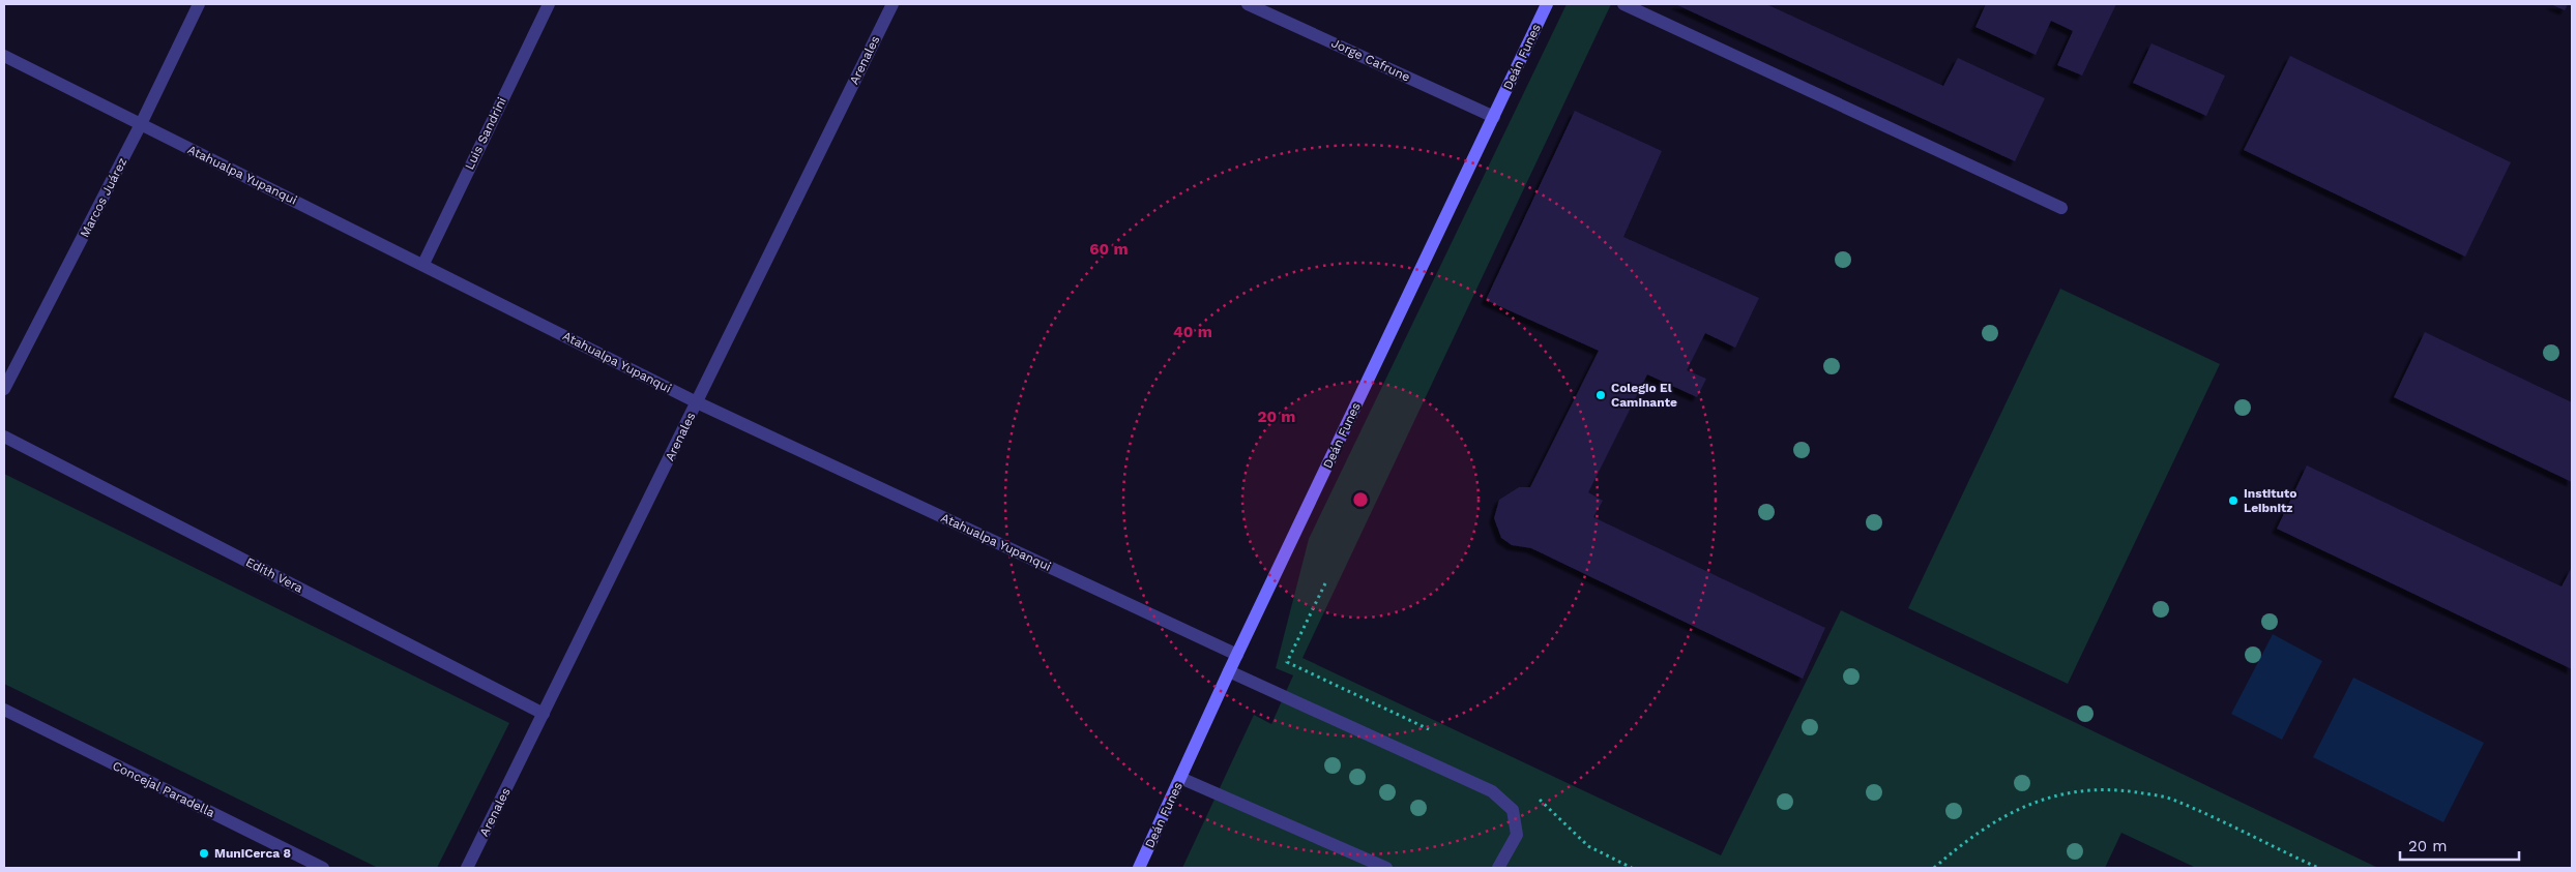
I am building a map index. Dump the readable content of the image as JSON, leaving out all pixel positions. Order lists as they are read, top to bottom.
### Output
{
  "streets": {
    "main road": ["Deán Funes"],
    "street": [
      "Arenales",
      "Jorge Cafrune",
      "Luis Sandrini",
      "Atahualpa Yupanqui",
      "Marcos Juárez",
      "Edith Vera",
      "Concejal Paradella"
    ]
  },
  "crossings": [
    ["Deán Funes", "Jorge Cafrune"],
    ["Deán Funes", "Atahualpa Yupanqui"],
    ["Arenales", "Atahualpa Yupanqui"],
    ["Arenales", "Edith Vera"],
    ["Luis Sandrini", "Atahualpa Yupanqui"],
    ["Atahualpa Yupanqui", "Marcos Juárez"]
  ],
  "places": ["Colegio El Caminante", "Instituto Leibnitz", "MuniCerca 8"],
  "scale_bar": "20 m",
  "rings": ["60 m", "40 m", "20 m"]
}
